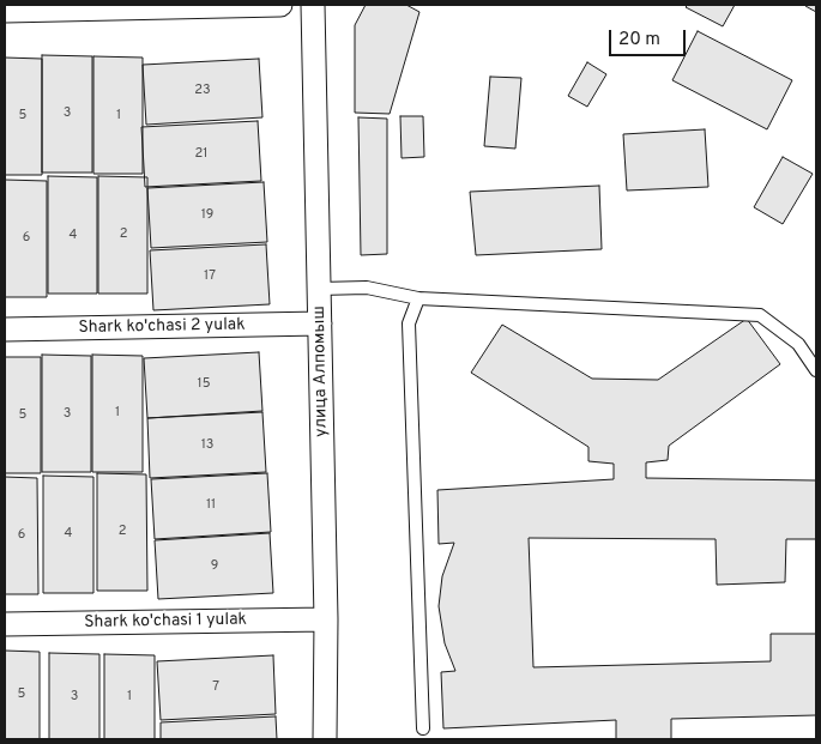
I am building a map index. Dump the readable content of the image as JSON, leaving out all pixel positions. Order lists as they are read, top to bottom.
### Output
{
  "streets": {
    "street": ["Shark ko'chasi 2 yulak", "улица Алпомыш", "Shark ko'chasi 1 yulak"]
  },
  "crossings": [
    ["Shark ko'chasi 2 yulak", "улица Алпомыш"],
    ["улица Алпомыш", "Shark ko'chasi 1 yulak"]
  ],
  "house_numbers": [
    "23",
    "3",
    "5",
    "1",
    "21",
    "19",
    "2",
    "4",
    "6",
    "17",
    "15",
    "1",
    "3",
    "5",
    "13",
    "11",
    "2",
    "4",
    "6",
    "9",
    "7",
    "5",
    "3",
    "1"
  ],
  "scale_bar": "20 m"
}
